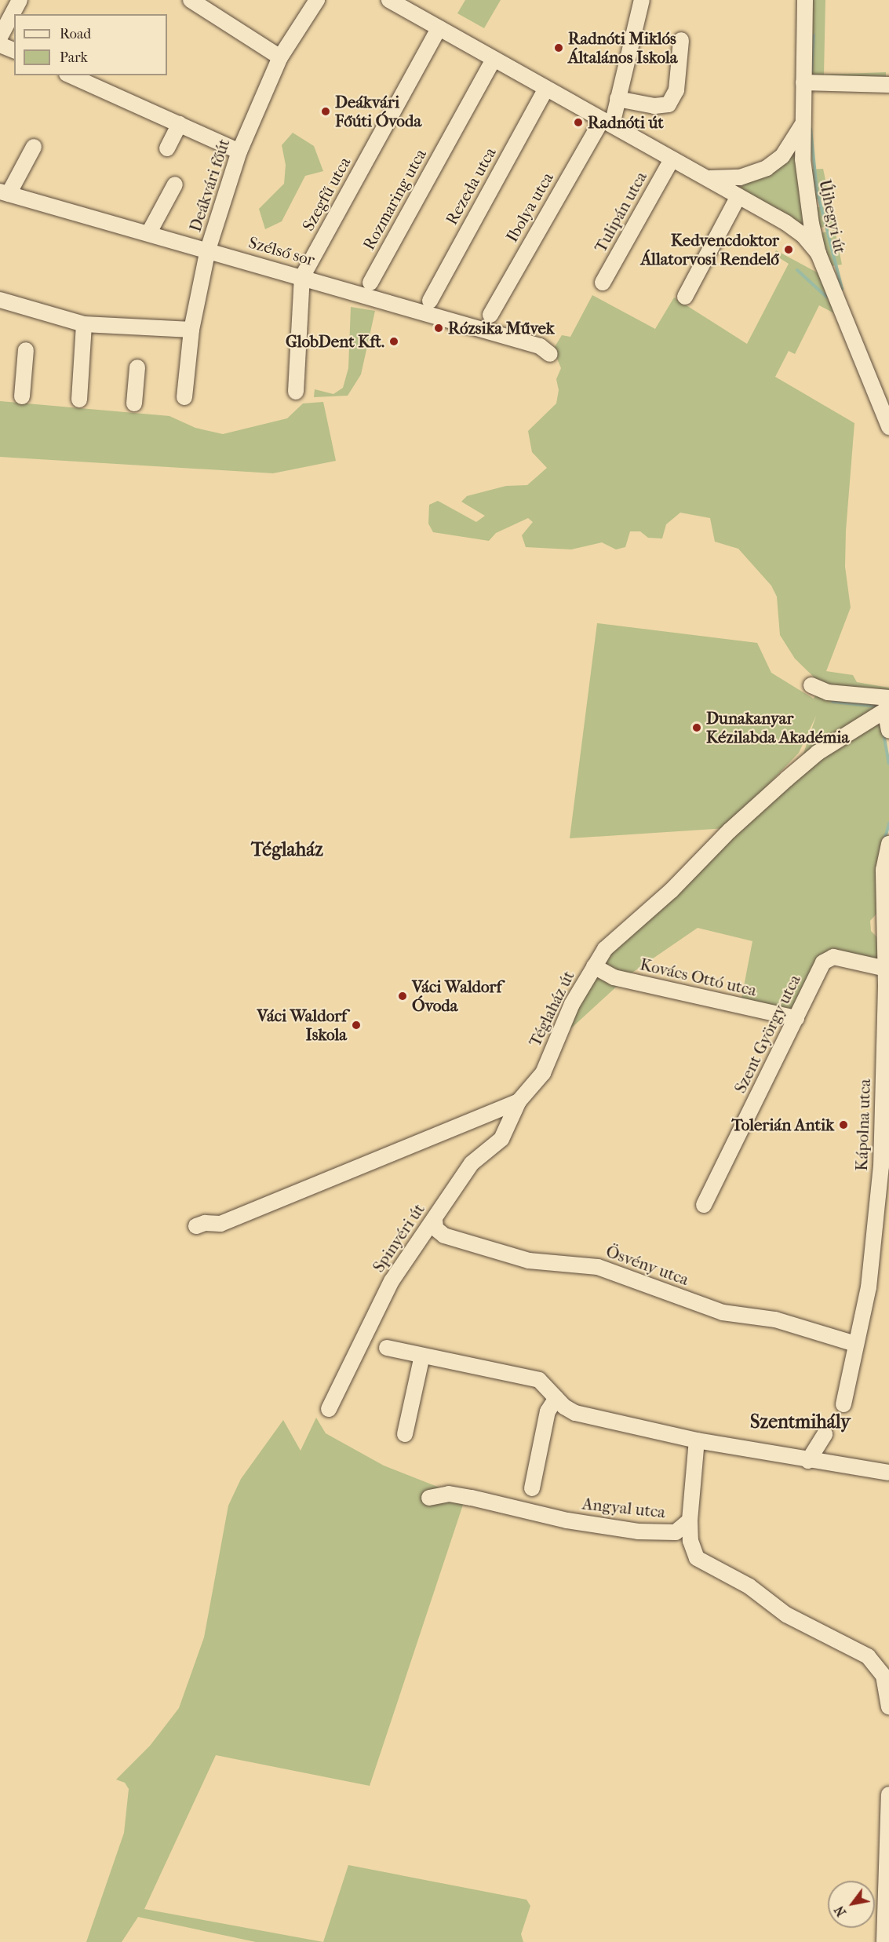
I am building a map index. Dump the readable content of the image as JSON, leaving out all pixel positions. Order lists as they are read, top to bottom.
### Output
{
  "streets": {
    "street": [
      "Deákvári főút",
      "Rezeda utca",
      "Szegfű utca",
      "Rozmaring utca",
      "Ibolya utca",
      "Tulipán utca",
      "Újhegyi út",
      "Szélső sor",
      "Kovács Ottó utca",
      "Téglaház út",
      "Szent György utca",
      "Kápolna utca",
      "Spinyéri út",
      "Ösvény utca",
      "Angyal utca"
    ]
  },
  "crossings": [
    ["Deákvári főút", "Szélső sor"],
    ["Szegfű utca", "Szélső sor"],
    ["Kovács Ottó utca", "Téglaház út"],
    ["Kovács Ottó utca", "Szent György utca"],
    ["Téglaház út", "Spinyéri út"],
    ["Szent György utca", "Kápolna utca"],
    ["Kápolna utca", "Ösvény utca"],
    ["Spinyéri út", "Ösvény utca"]
  ],
  "districts": ["Téglaház", "Szentmihály"],
  "places": [
    "Radnóti Miklós Általános Iskola",
    "Deákvári Főúti Óvoda",
    "Radnóti út",
    "Kedvencdoktor Állatorvosi Rendelő",
    "Rózsika Művek",
    "GlobDent Kft.",
    "Dunakanyar Kézilabda Akadémia",
    "Váci Waldorf Óvoda",
    "Váci Waldorf Iskola",
    "Tolerián Antik"
  ],
  "legend": ["Road", "Park"],
  "north": "bottom left"
}
